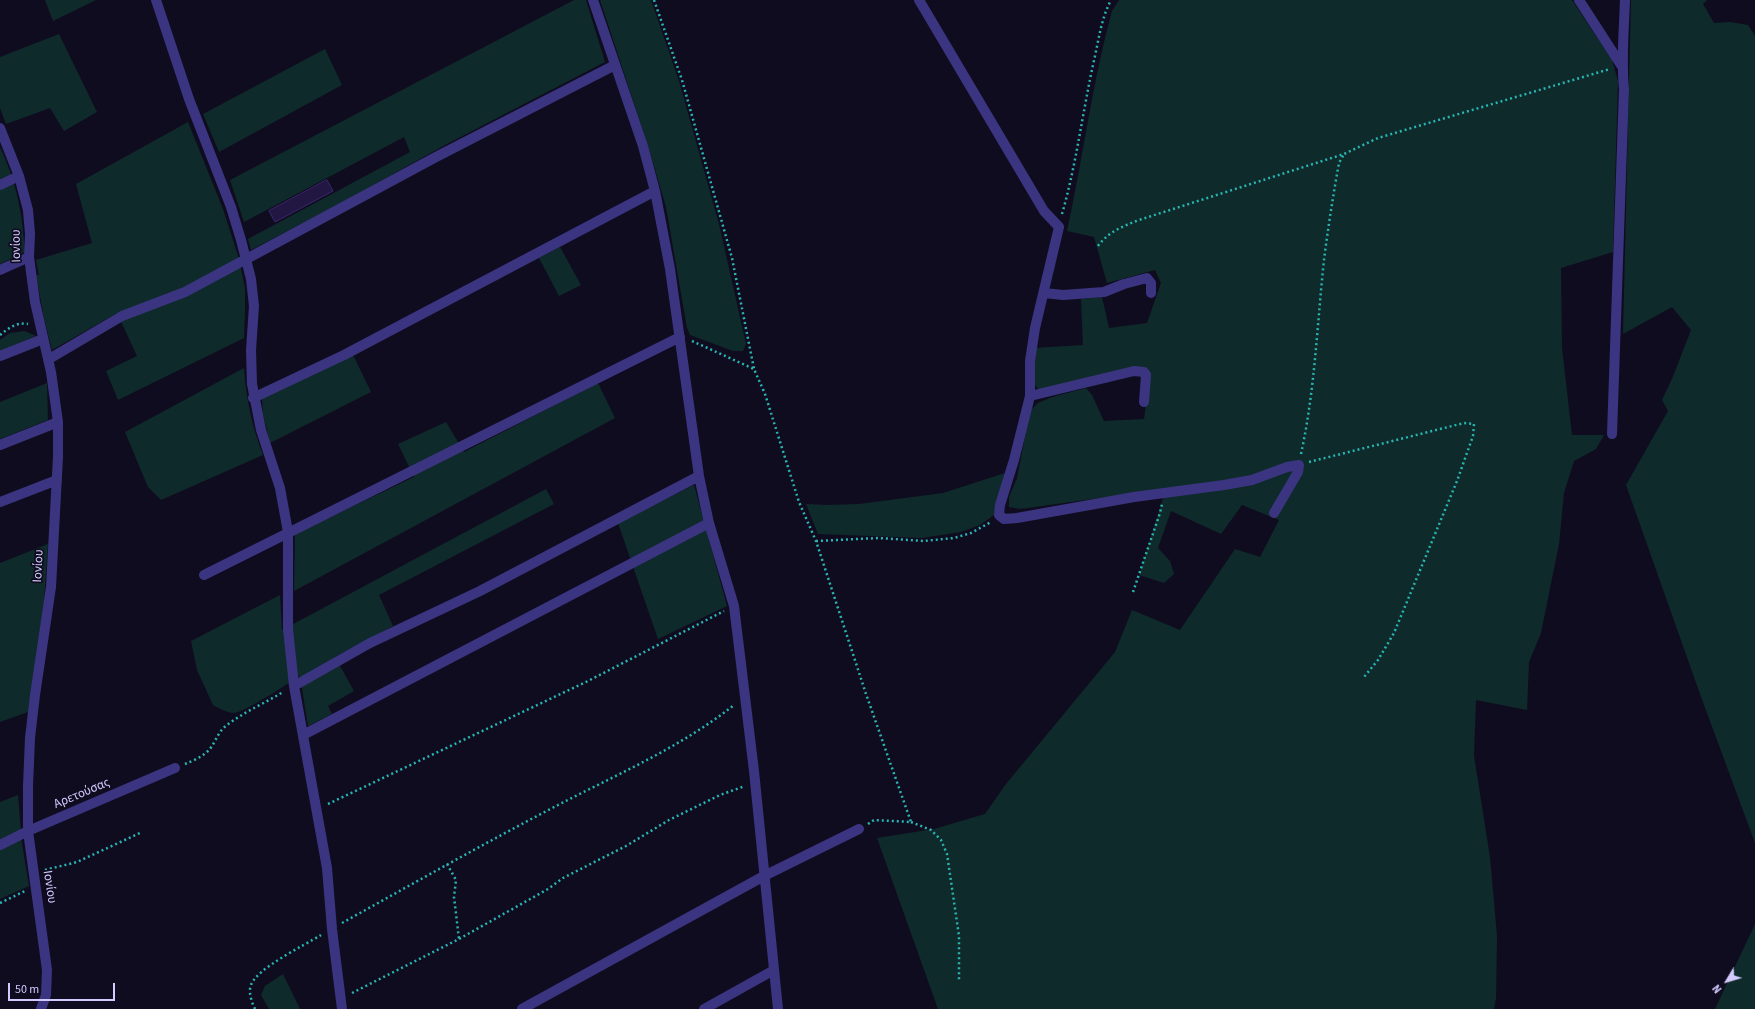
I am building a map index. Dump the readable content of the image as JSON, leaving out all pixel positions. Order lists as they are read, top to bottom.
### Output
{
  "streets": {
    "street": ["Ιονίου", "Αρετούσας"]
  },
  "crossings": [
    ["Ιονίου", "Αρετούσας"]
  ],
  "scale_bar": "50 m",
  "north": "bottom left"
}
